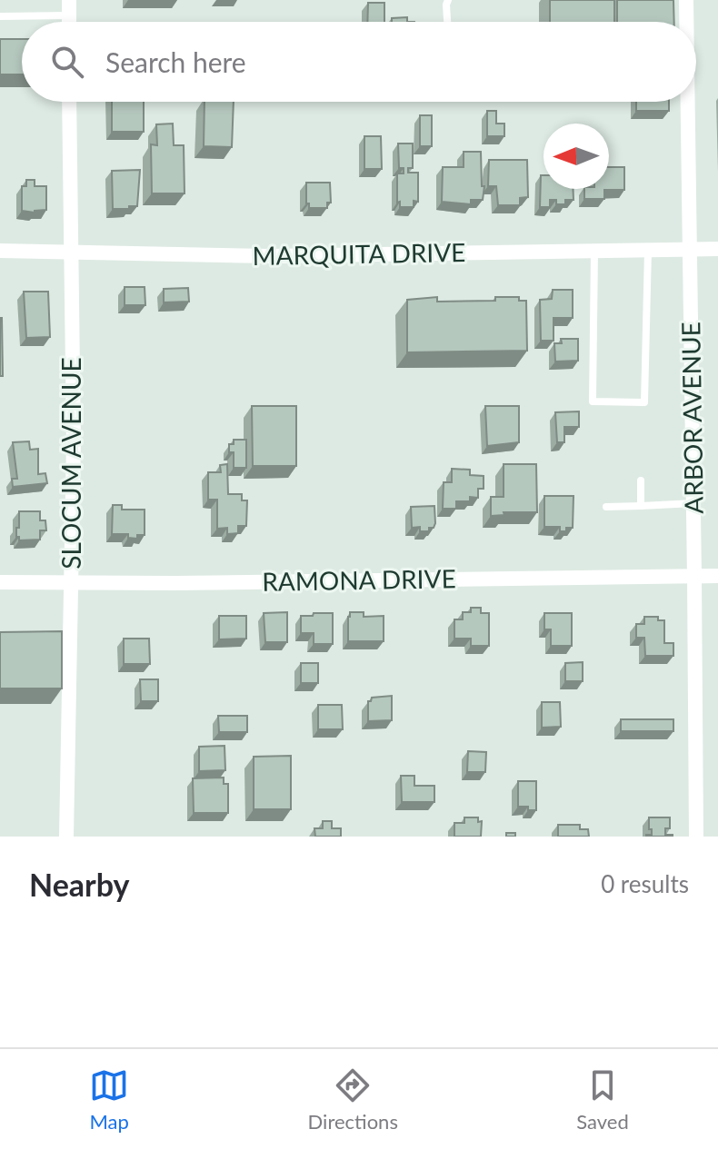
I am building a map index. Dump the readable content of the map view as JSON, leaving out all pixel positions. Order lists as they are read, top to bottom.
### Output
{
  "streets": {
    "street": [
      "MARQUITA DRIVE",
      "ARBOR AVENUE",
      "SLOCUM AVENUE",
      "RAMONA DRIVE"
    ]
  },
  "crossings": [
    ["MARQUITA DRIVE", "ARBOR AVENUE"],
    ["MARQUITA DRIVE", "SLOCUM AVENUE"],
    ["ARBOR AVENUE", "RAMONA DRIVE"],
    ["SLOCUM AVENUE", "RAMONA DRIVE"]
  ],
  "north": "left",
  "page": {
    "search": "Search here",
    "heading": ["Nearby", "0 results"],
    "nav": ["Map", "Directions", "Saved"]
  }
}
